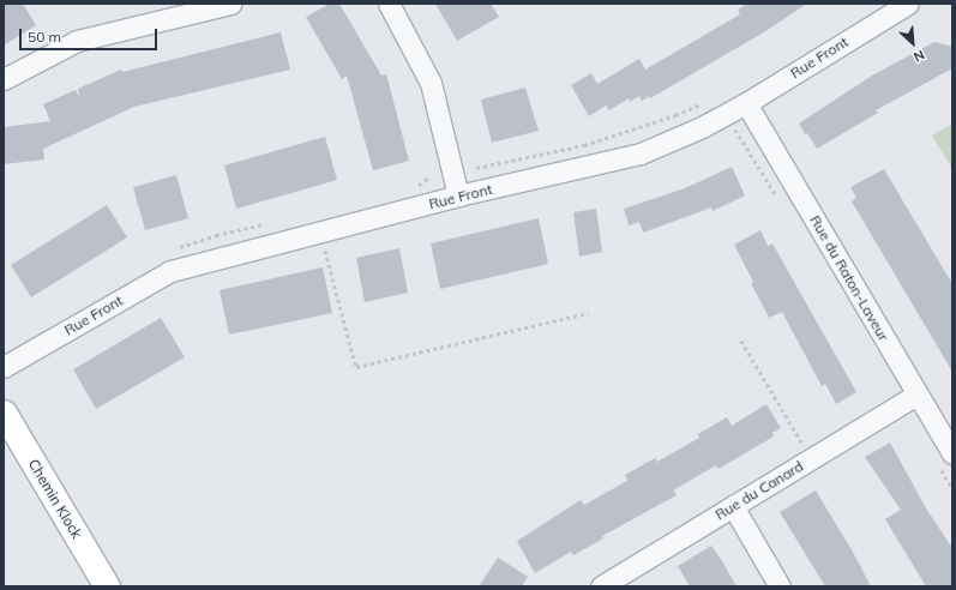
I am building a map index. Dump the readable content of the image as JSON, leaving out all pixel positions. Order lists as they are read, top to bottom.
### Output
{
  "streets": {
    "main road": ["Chemin Klock"],
    "street": ["Rue Front", "Rue du Raton-Laveur", "Rue du Canard"]
  },
  "crossings": [
    ["Rue Front", "Rue du Raton-Laveur"],
    ["Rue du Raton-Laveur", "Rue du Canard"]
  ],
  "scale_bar": "50 m",
  "north": "bottom right"
}
